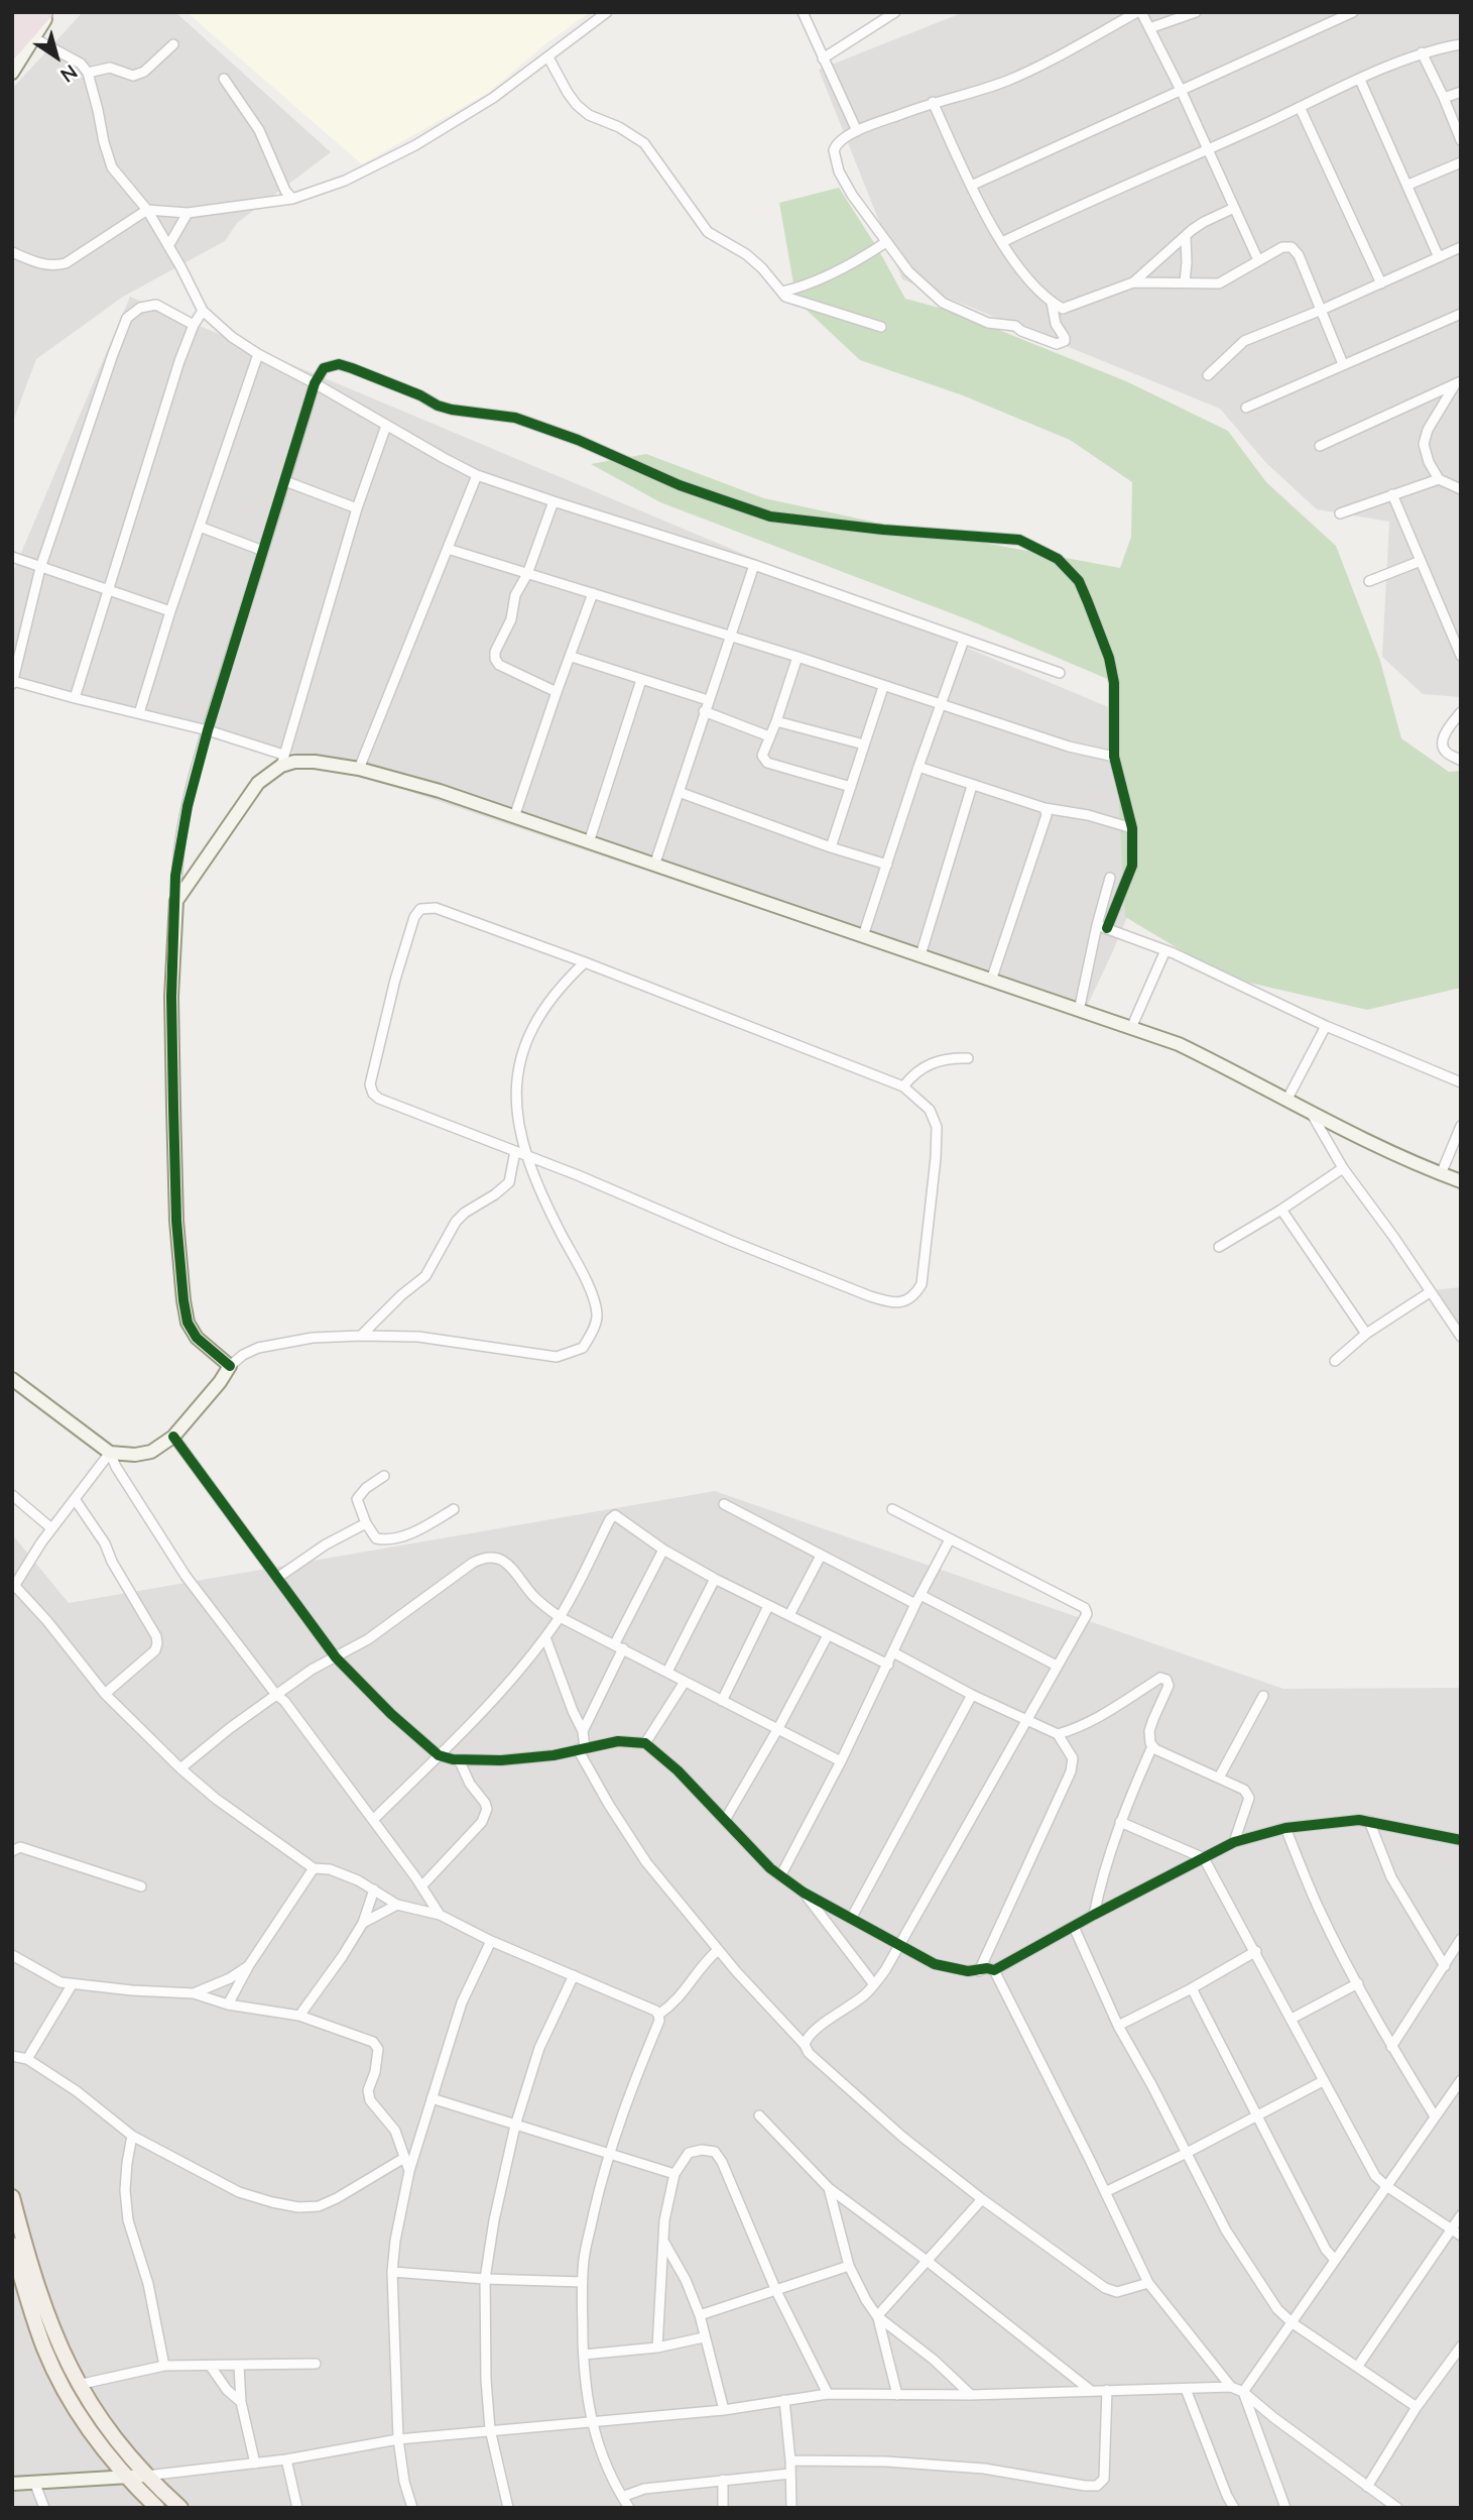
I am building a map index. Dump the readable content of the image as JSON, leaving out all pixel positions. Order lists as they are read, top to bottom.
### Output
{
  "north": "bottom right"
}
